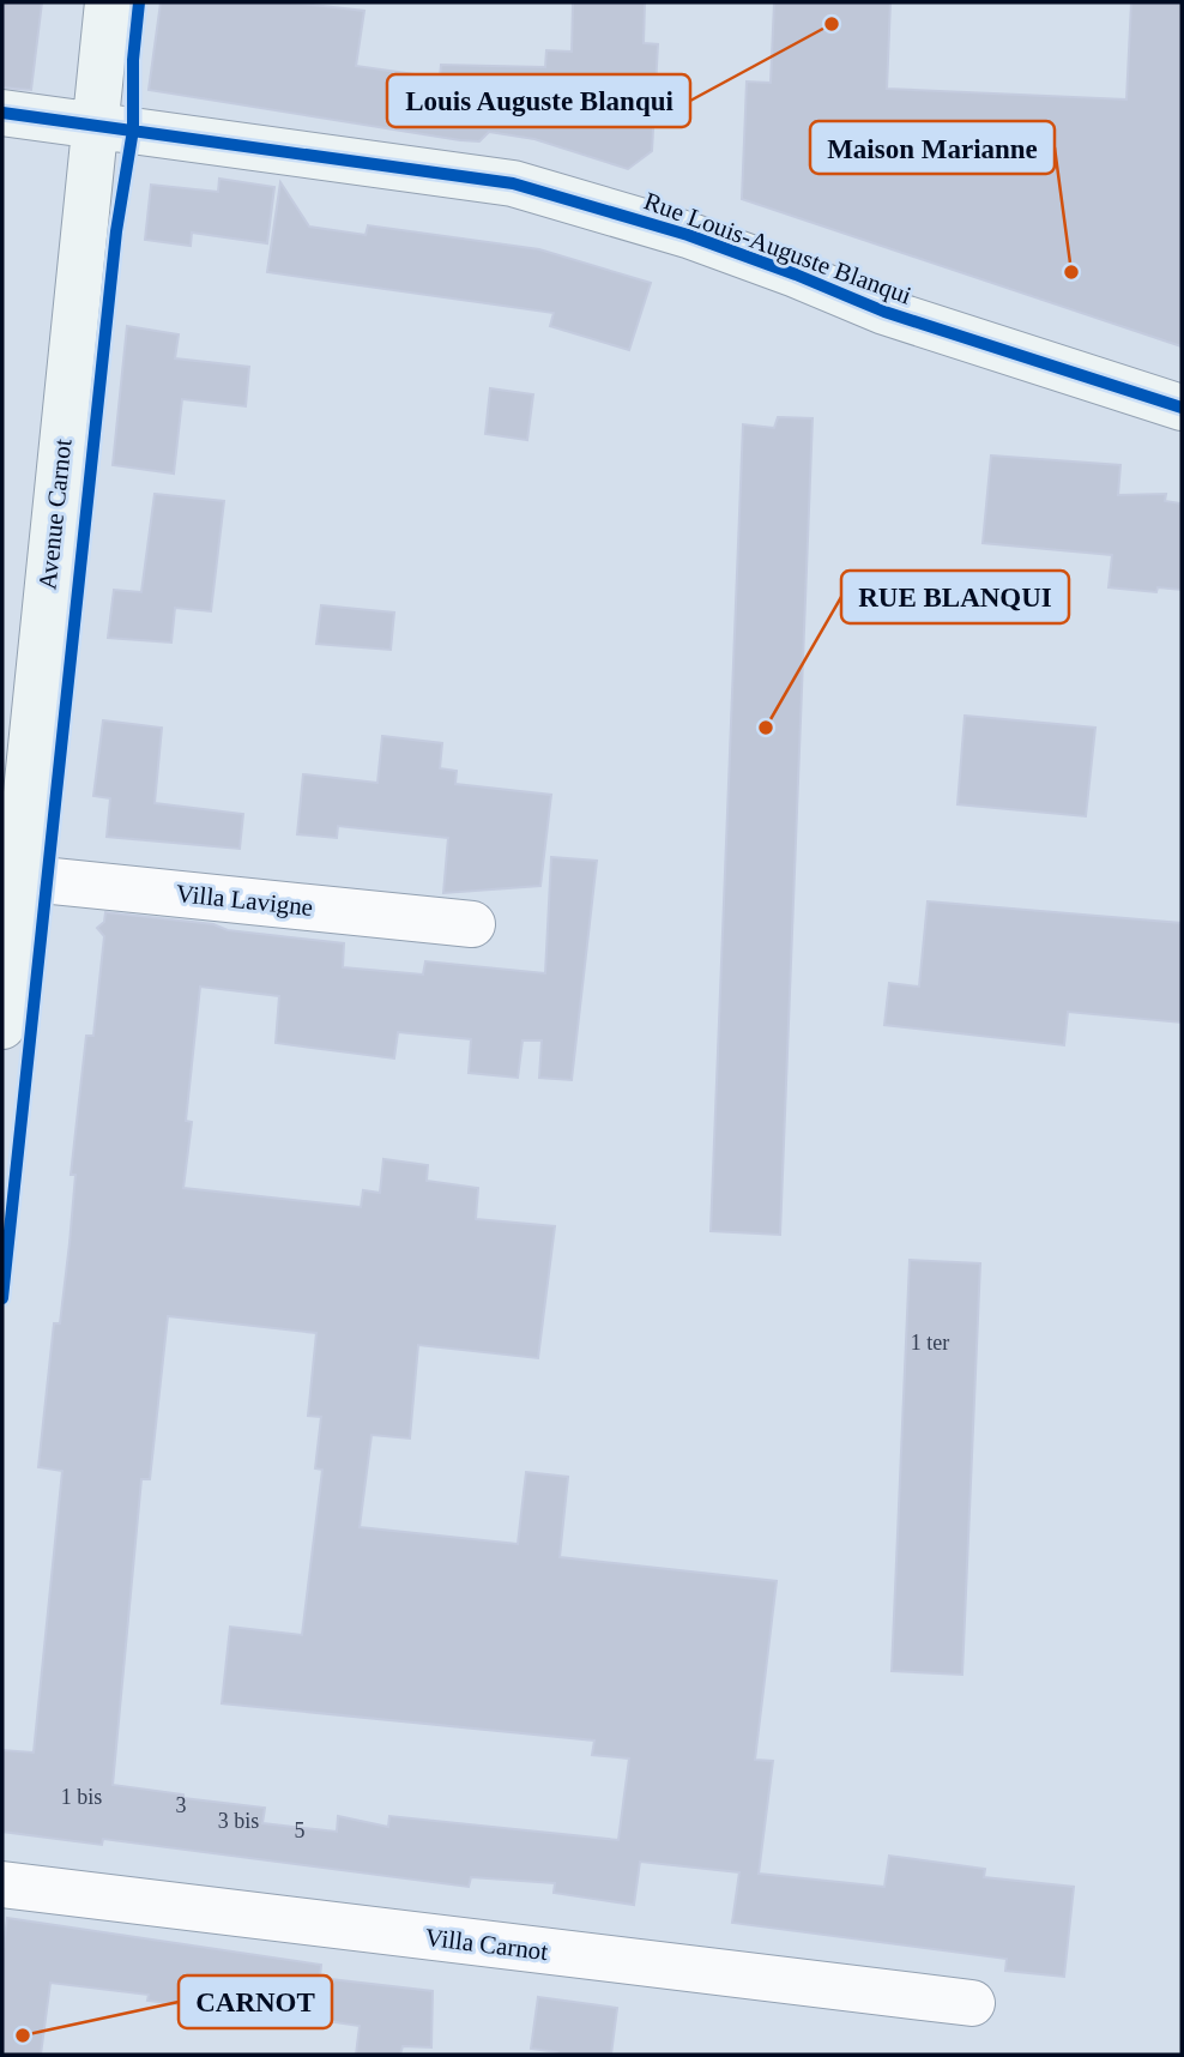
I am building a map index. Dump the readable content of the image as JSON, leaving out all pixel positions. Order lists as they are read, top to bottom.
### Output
{
  "streets": {
    "street": [
      "Rue Louis-Auguste Blanqui",
      "Avenue Carnot",
      "Villa Lavigne",
      "Villa Carnot"
    ]
  },
  "crossings": [
    ["Rue Louis-Auguste Blanqui", "Avenue Carnot"],
    ["Avenue Carnot", "Villa Lavigne"]
  ],
  "places": [
    "Louis Auguste Blanqui",
    "Maison Marianne",
    "RUE BLANQUI",
    "CARNOT"
  ],
  "house_numbers": [
    "1 ter",
    "1 bis",
    "3",
    "3 bis",
    "5"
  ]
}
